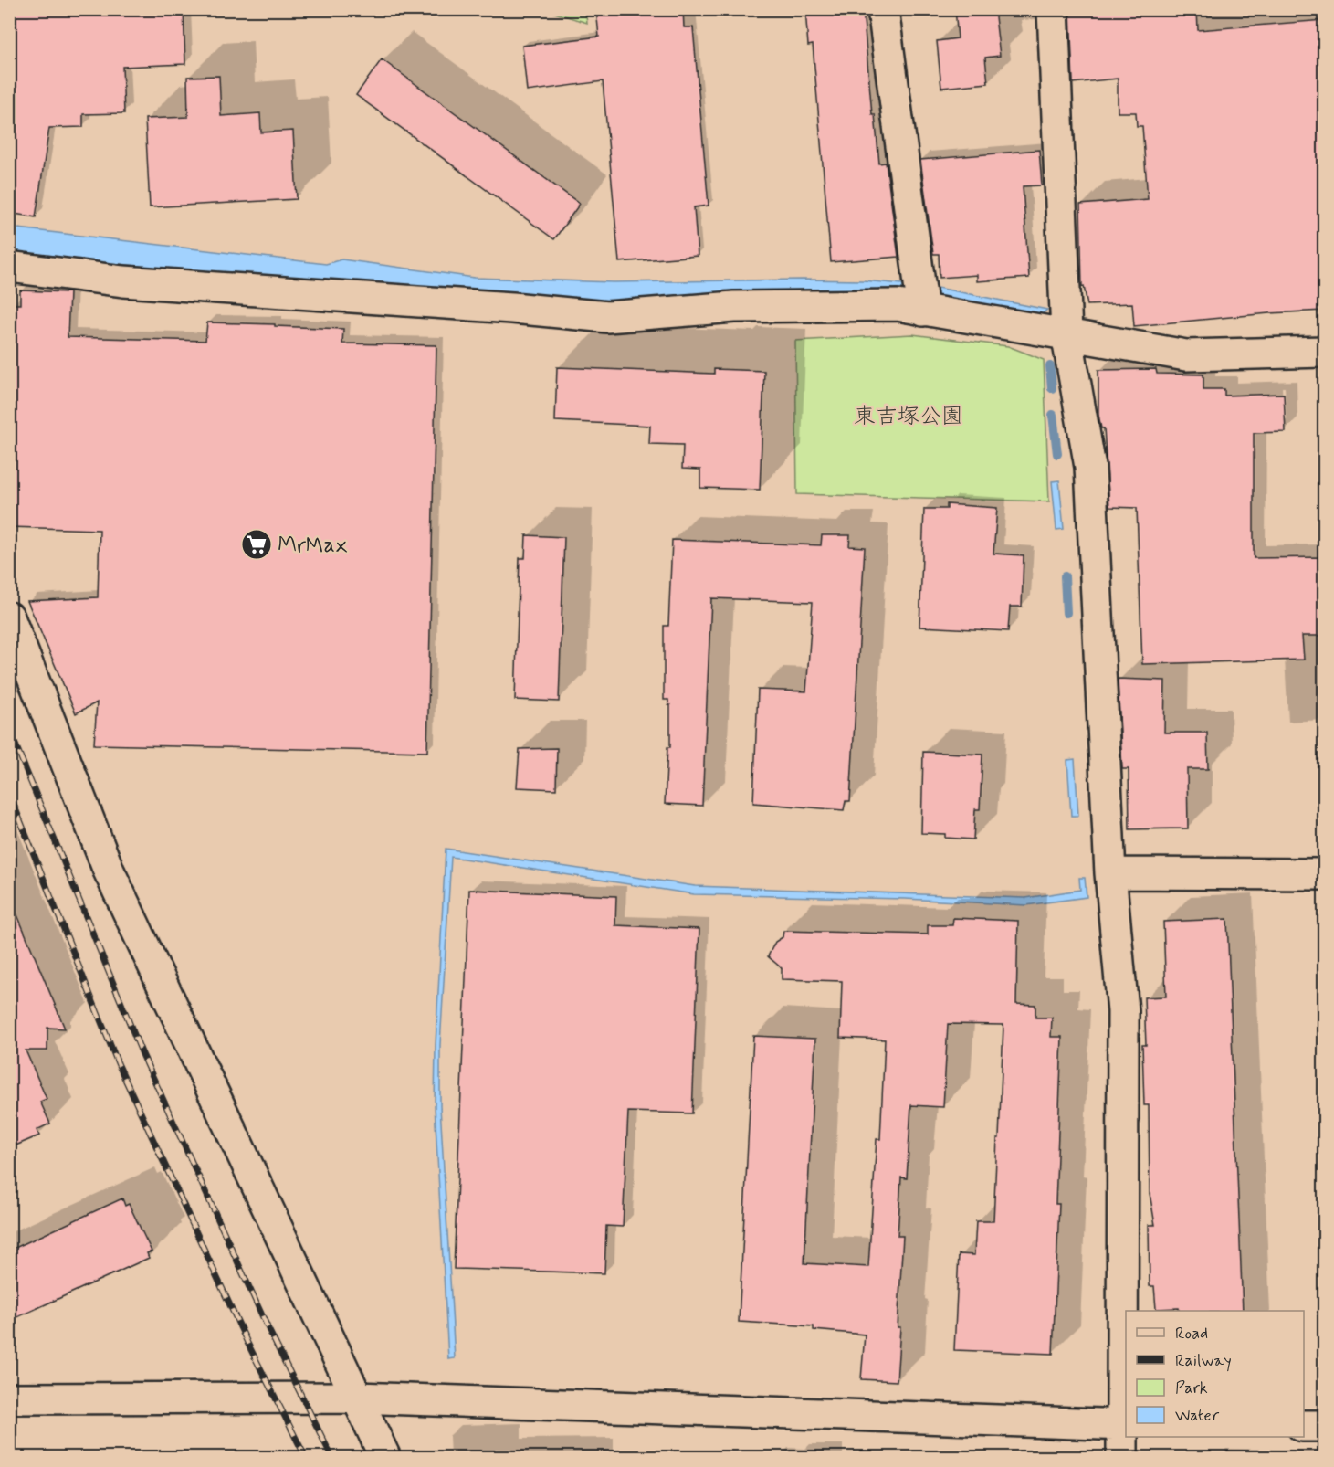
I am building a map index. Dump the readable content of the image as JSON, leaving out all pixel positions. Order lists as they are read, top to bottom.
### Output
{
  "parks": ["東吉塚公園"],
  "places": {
    "supermarket": ["MrMax"]
  },
  "legend": [
    "Road",
    "Railway",
    "Park",
    "Water"
  ]
}
